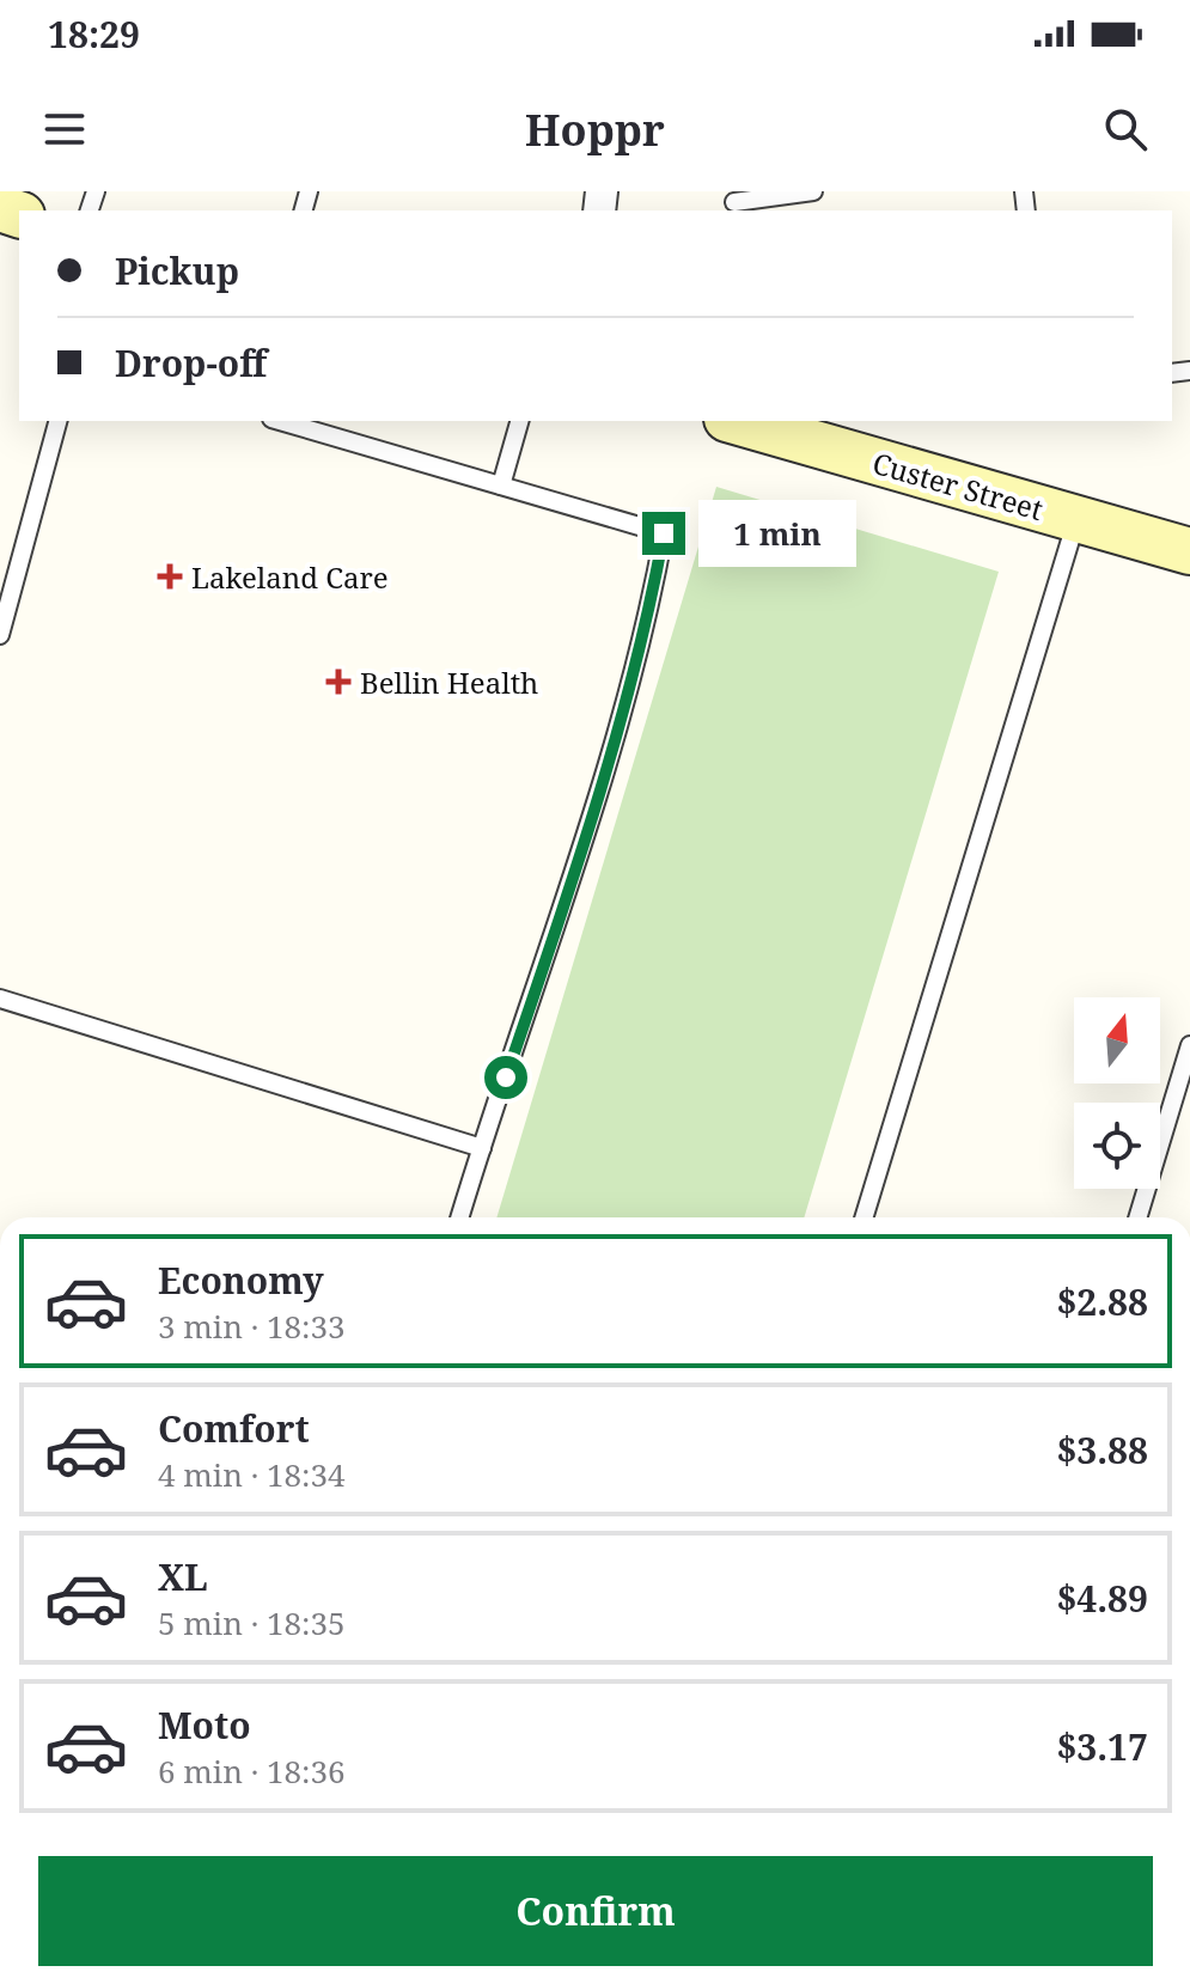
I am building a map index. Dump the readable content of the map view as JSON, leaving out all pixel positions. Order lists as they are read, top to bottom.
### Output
{
  "streets": {
    "street": ["Custer Street"]
  },
  "places": {
    "health": ["Lakeland Care", "Bellin Health"]
  },
  "north": "top",
  "page": {
    "status": "18:29",
    "header": "Hoppr",
    "banner": ["Pickup", "Drop-off"],
    "bubble": "1 min",
    "list": [
      {
        "name": "Economy",
        "note": "3 min · 18:33",
        "value": "$2.88"
      },
      {
        "name": "Comfort",
        "note": "4 min · 18:34",
        "value": "$3.88"
      },
      {
        "name": "XL",
        "note": "5 min · 18:35",
        "value": "$4.89"
      },
      {
        "name": "Moto",
        "note": "6 min · 18:36",
        "value": "$3.17"
      }
    ],
    "buttons": "Confirm"
  }
}
